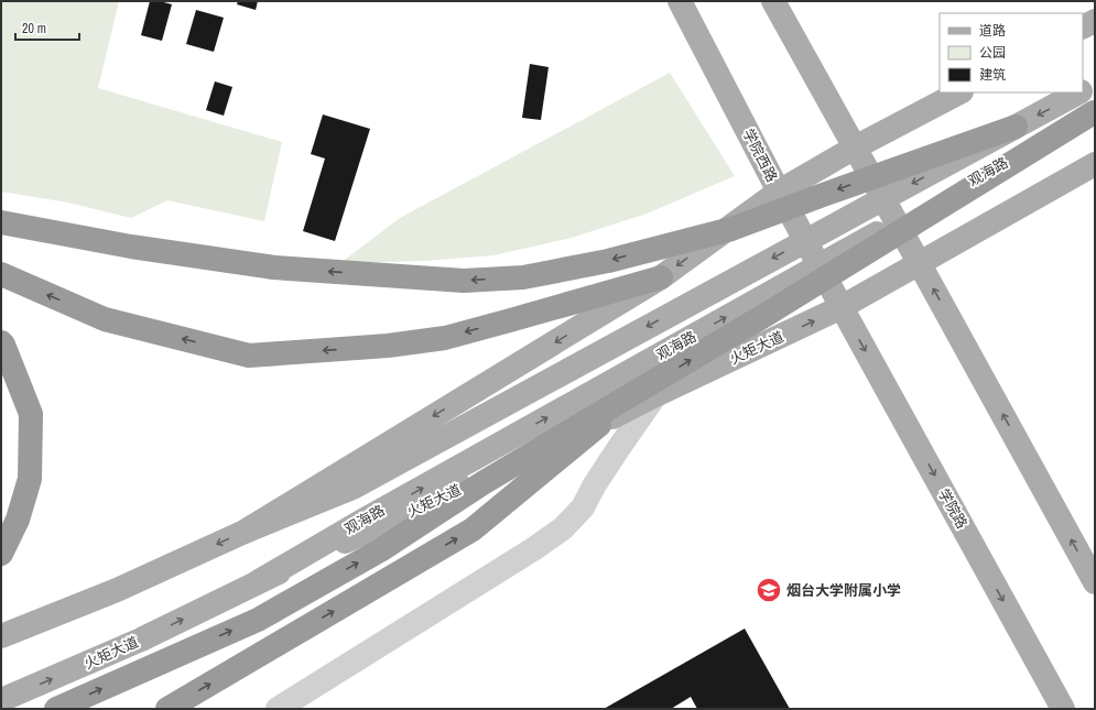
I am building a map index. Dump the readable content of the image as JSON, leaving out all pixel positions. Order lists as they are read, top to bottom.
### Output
{
  "streets": {
    "main road": [
      "学院西路",
      "观海路",
      "火矩大道",
      "学院路"
    ]
  },
  "crossings": [
    ["学院西路", "火矩大道"],
    ["学院西路", "学院路"],
    ["观海路", "火矩大道"],
    ["火矩大道", "学院路"]
  ],
  "places": {
    "school or university": ["烟台大学附属小学"]
  },
  "legend": ["道路", "公园", "建筑"],
  "scale_bar": "20 m"
}
